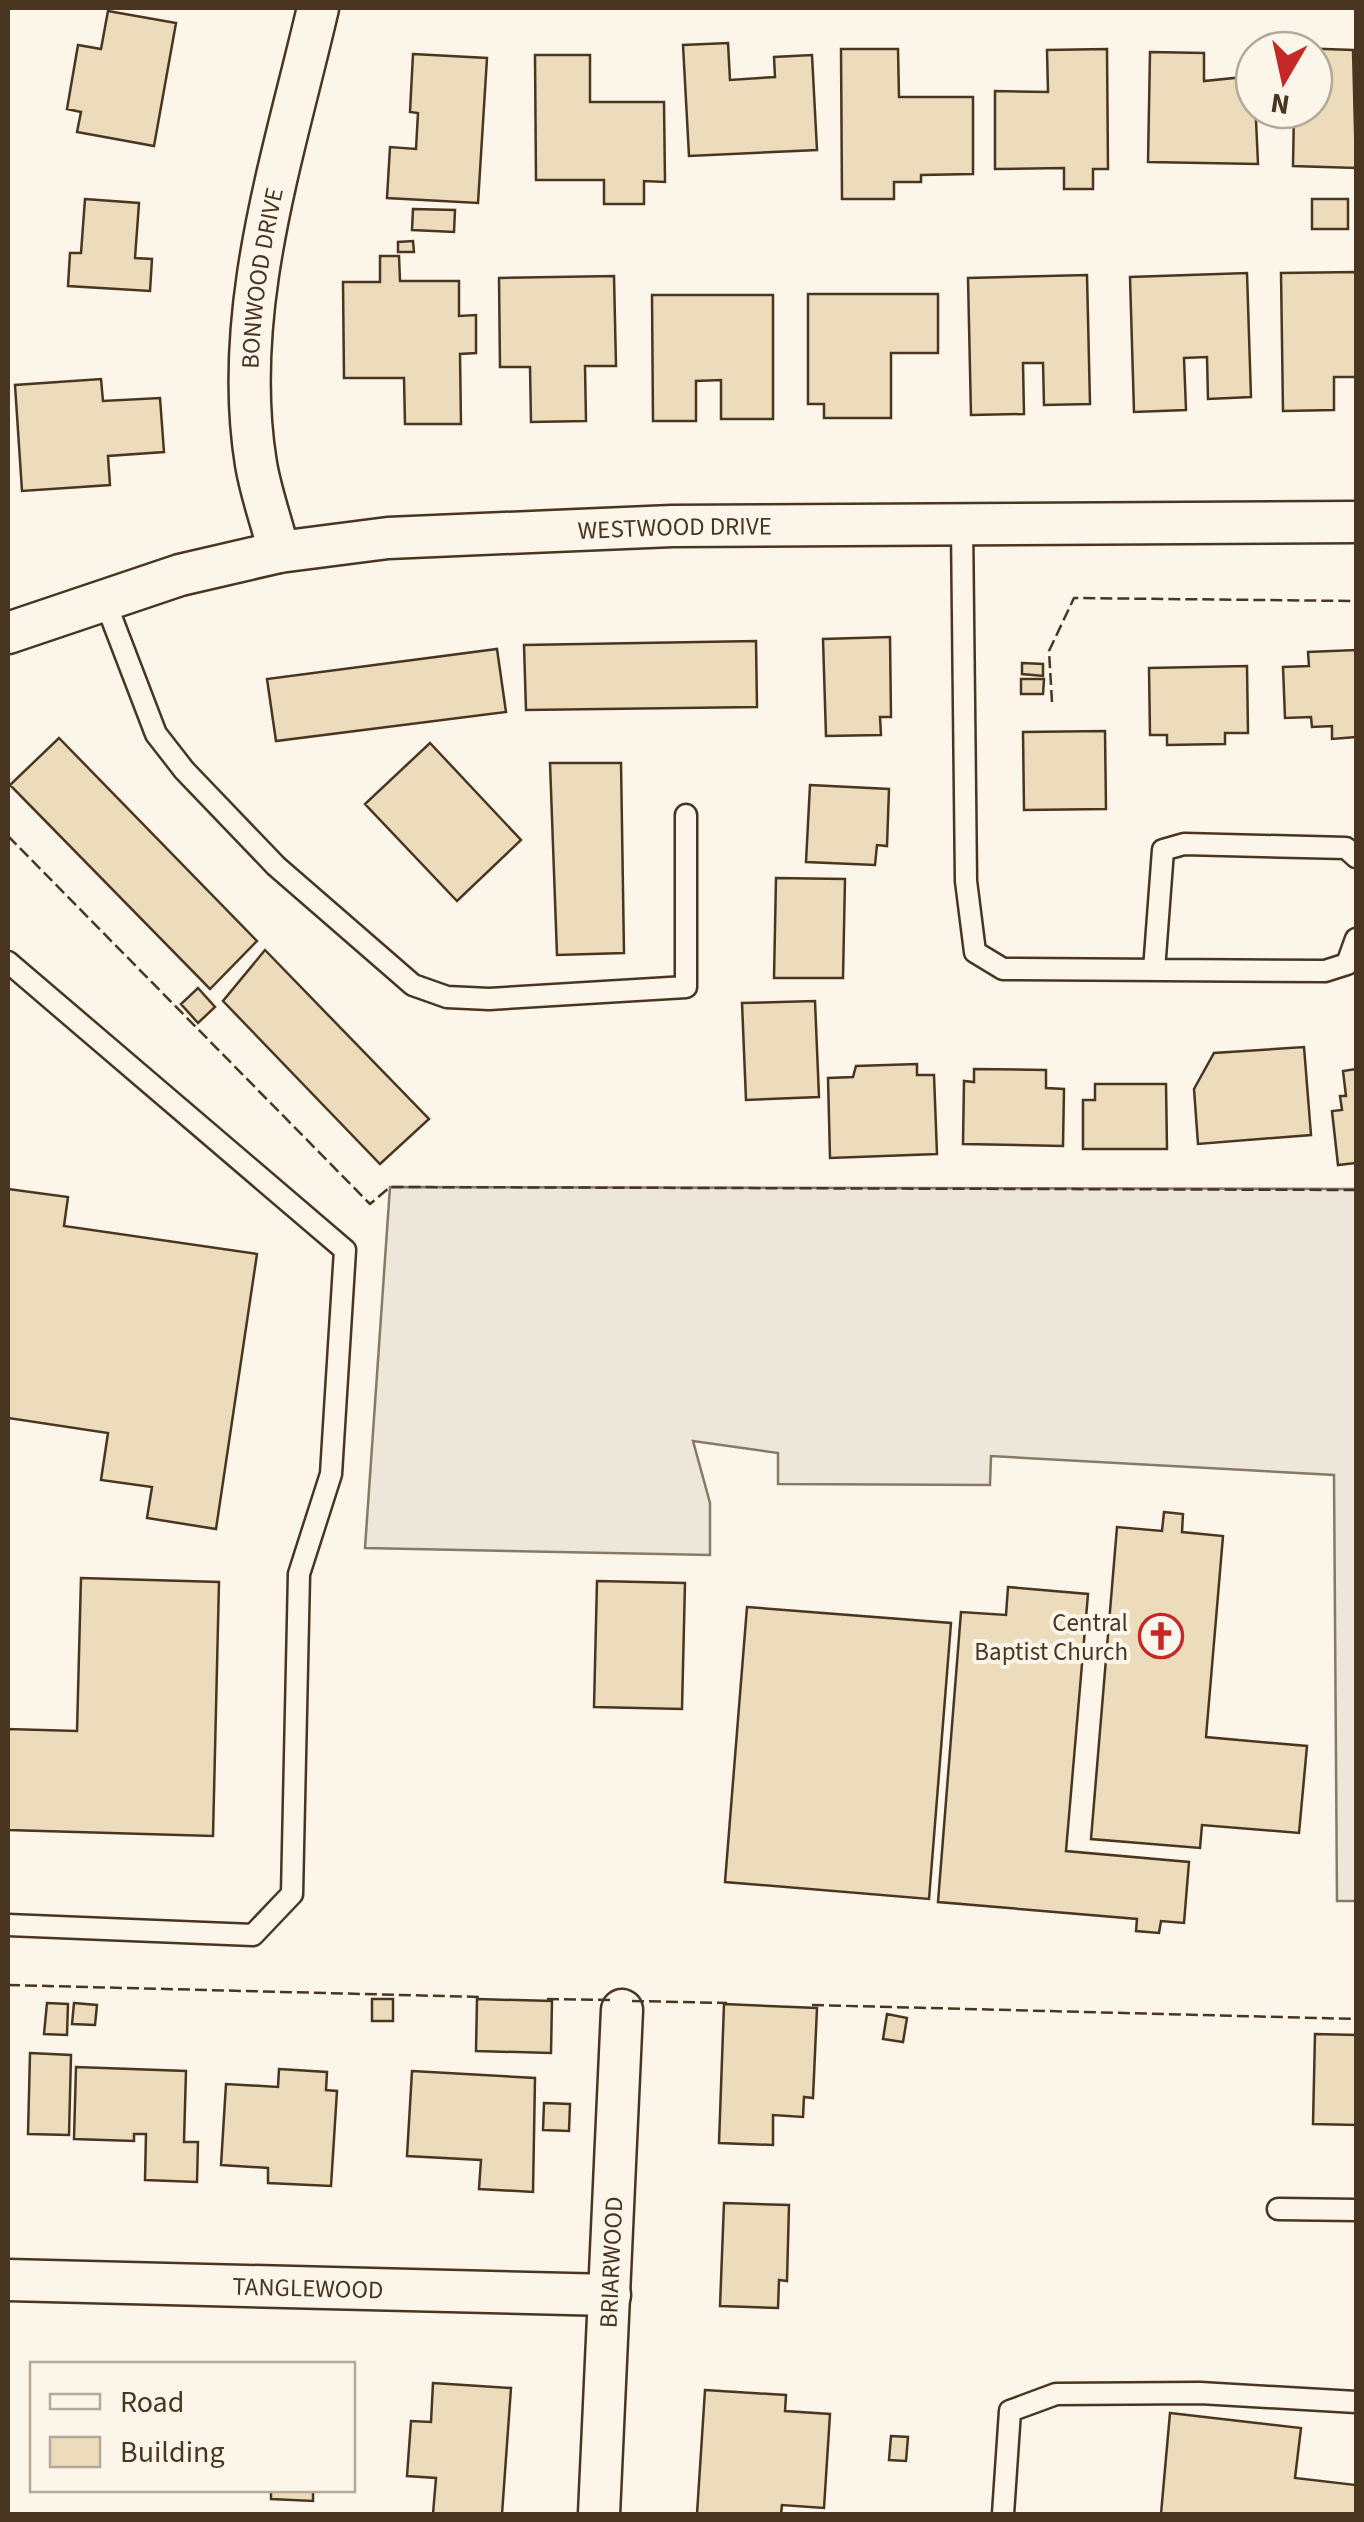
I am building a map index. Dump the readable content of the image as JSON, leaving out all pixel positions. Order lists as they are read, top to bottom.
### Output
{
  "streets": {
    "street": [
      "BONWOOD DRIVE",
      "WESTWOOD DRIVE",
      "BRIARWOOD",
      "TANGLEWOOD"
    ]
  },
  "crossings": [
    ["BONWOOD DRIVE", "WESTWOOD DRIVE"],
    ["BRIARWOOD", "TANGLEWOOD"]
  ],
  "places": {
    "church": ["Central Baptist Church"]
  },
  "legend": ["Road", "Building"],
  "north": "bottom"
}
